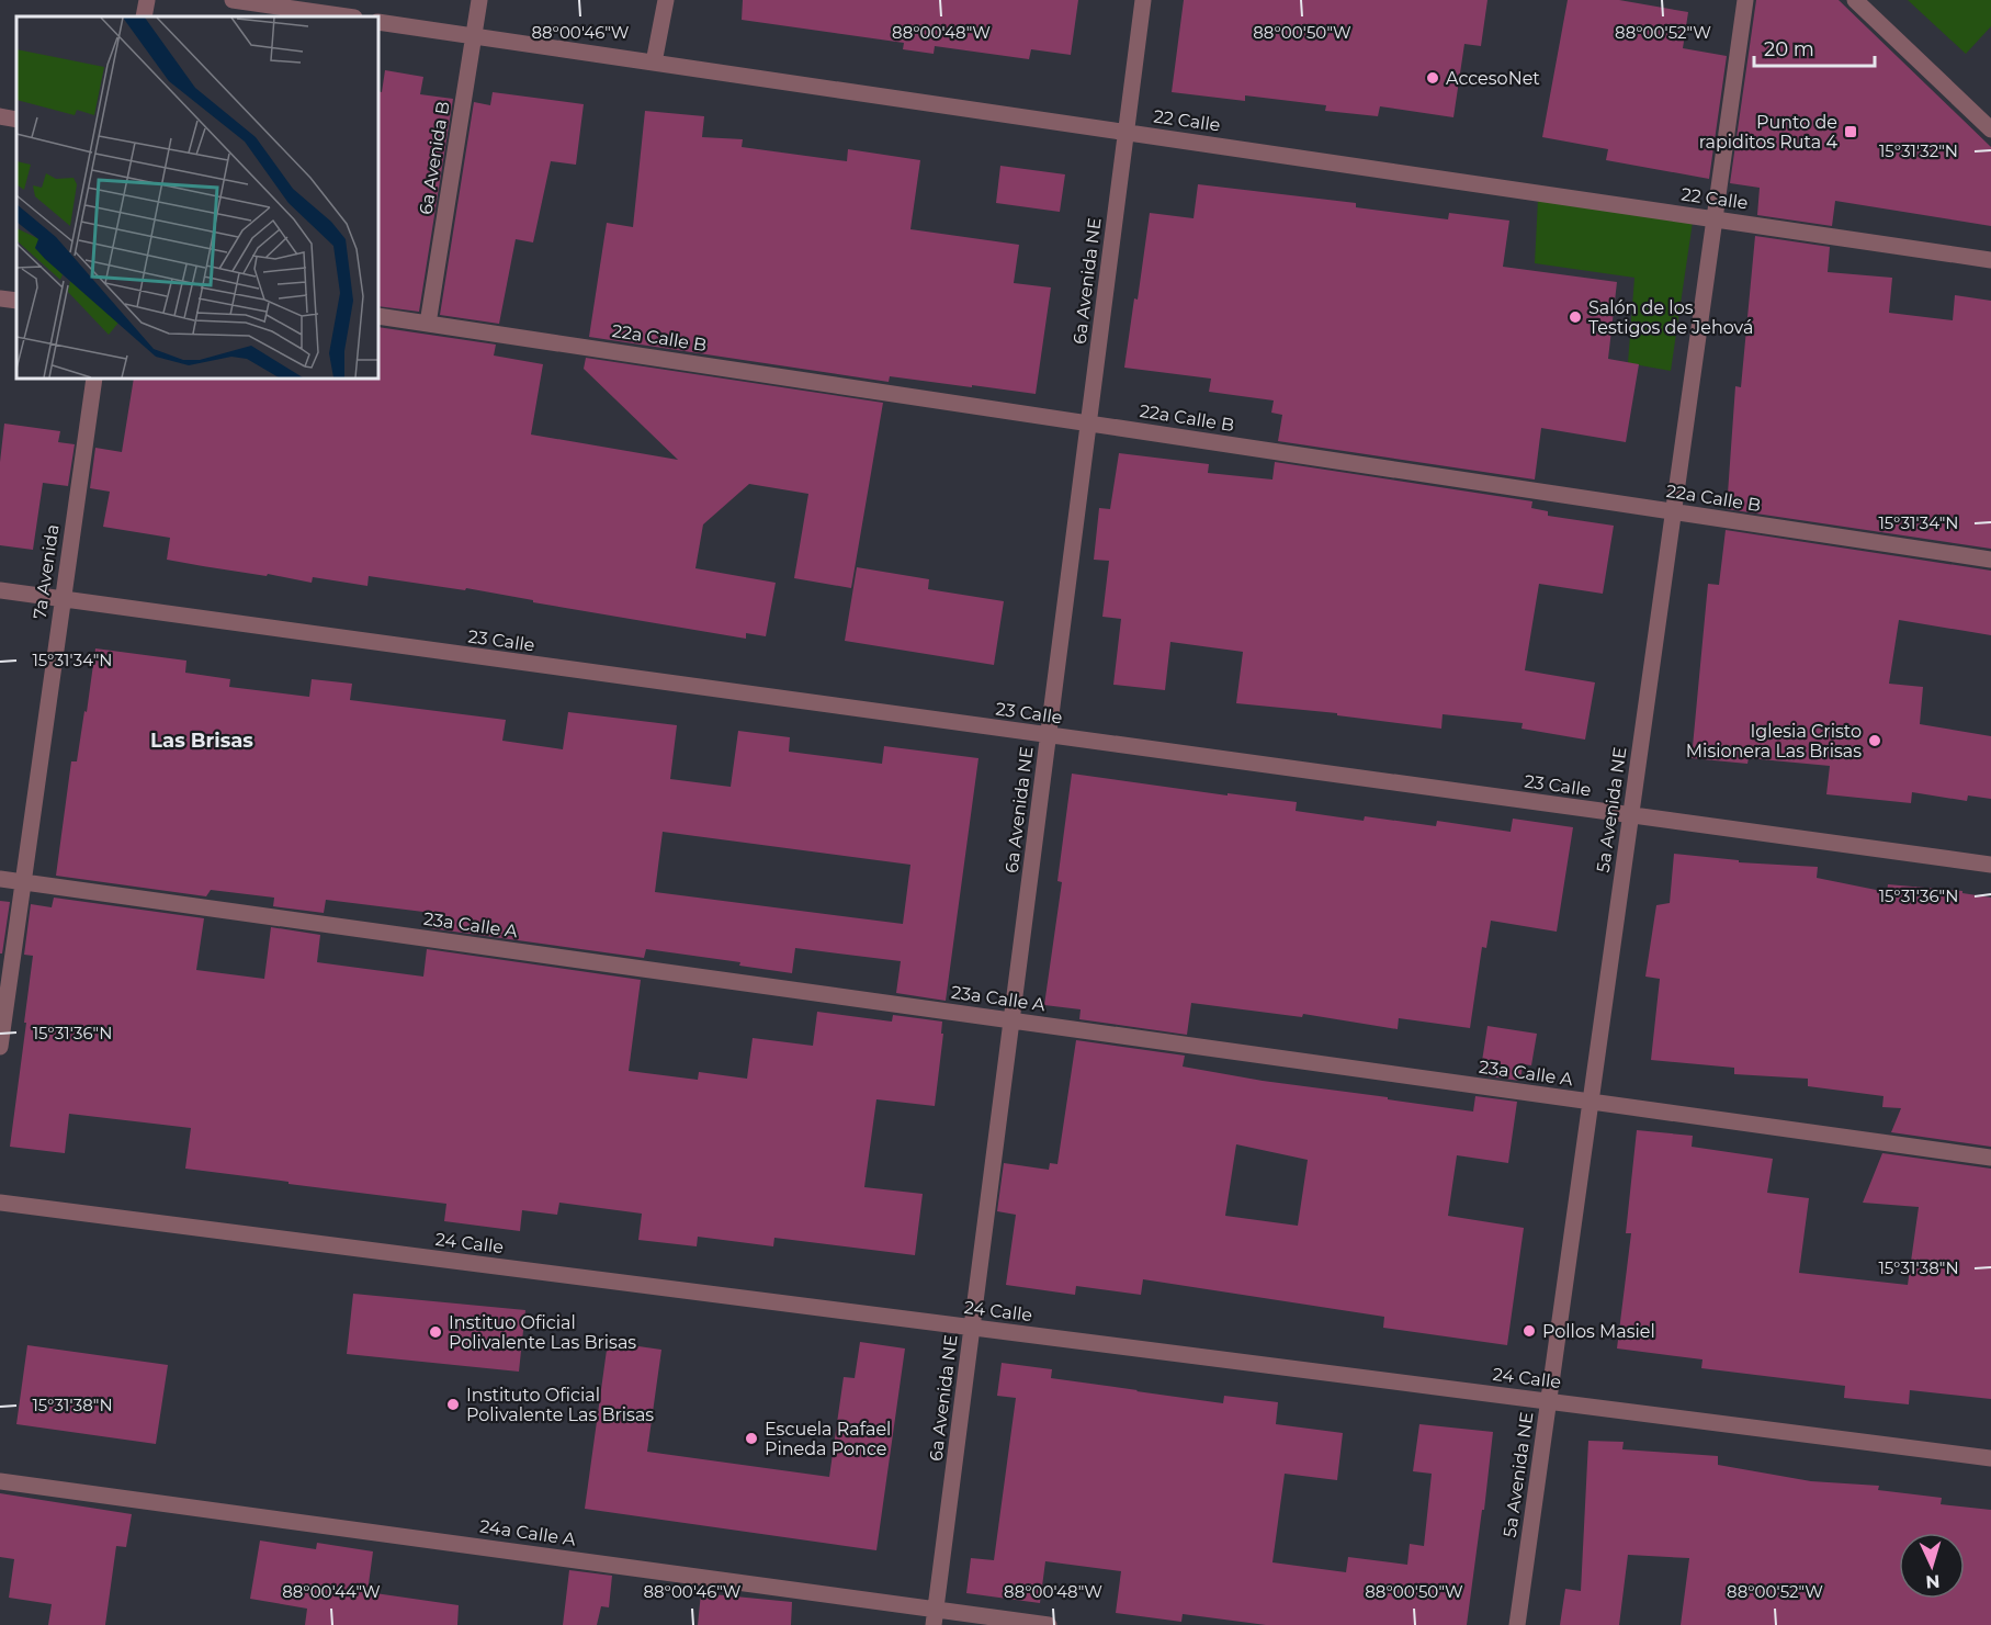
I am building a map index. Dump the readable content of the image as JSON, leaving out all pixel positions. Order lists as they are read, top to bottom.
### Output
{
  "streets": {
    "street": [
      "22 Calle",
      "6a Avenida B",
      "6a Avenida NE",
      "22a Calle B",
      "7a Avenida",
      "23 Calle",
      "5a Avenida NE",
      "23a Calle A",
      "24 Calle",
      "24a Calle A"
    ]
  },
  "crossings": [
    ["22 Calle", "6a Avenida B"],
    ["22 Calle", "6a Avenida NE"],
    ["22 Calle", "5a Avenida NE"],
    ["6a Avenida B", "22a Calle B"],
    ["6a Avenida NE", "22a Calle B"],
    ["6a Avenida NE", "23 Calle"],
    ["6a Avenida NE", "23a Calle A"],
    ["6a Avenida NE", "24 Calle"],
    ["6a Avenida NE", "24a Calle A"],
    ["22a Calle B", "5a Avenida NE"],
    ["7a Avenida", "23 Calle"],
    ["7a Avenida", "23a Calle A"],
    ["23 Calle", "5a Avenida NE"],
    ["5a Avenida NE", "23a Calle A"],
    ["5a Avenida NE", "24 Calle"]
  ],
  "districts": ["Las Brisas"],
  "places": {
    "other": [
      "AccesoNet",
      "Salón de los Testigos de Jehová",
      "Iglesia Cristo Misionera Las Brisas",
      "Pollos Masiel",
      "Instituo Oficial Polivalente Las Brisas",
      "Instituto Oficial Polivalente Las Brisas",
      "Escuela Rafael Pineda Ponce"
    ],
    "transit": ["Punto de rapiditos Ruta 4"]
  },
  "scale_bar": "20 m",
  "north": "bottom",
  "coordinates": [
    "88°00'46\"W",
    "88°00'48\"W",
    "88°00'50\"W",
    "88°00'52\"W",
    "15°31'32\"N",
    "15°31'34\"N",
    "15°31'36\"N",
    "15°31'38\"N",
    "88°00'44\"W"
  ]
}
